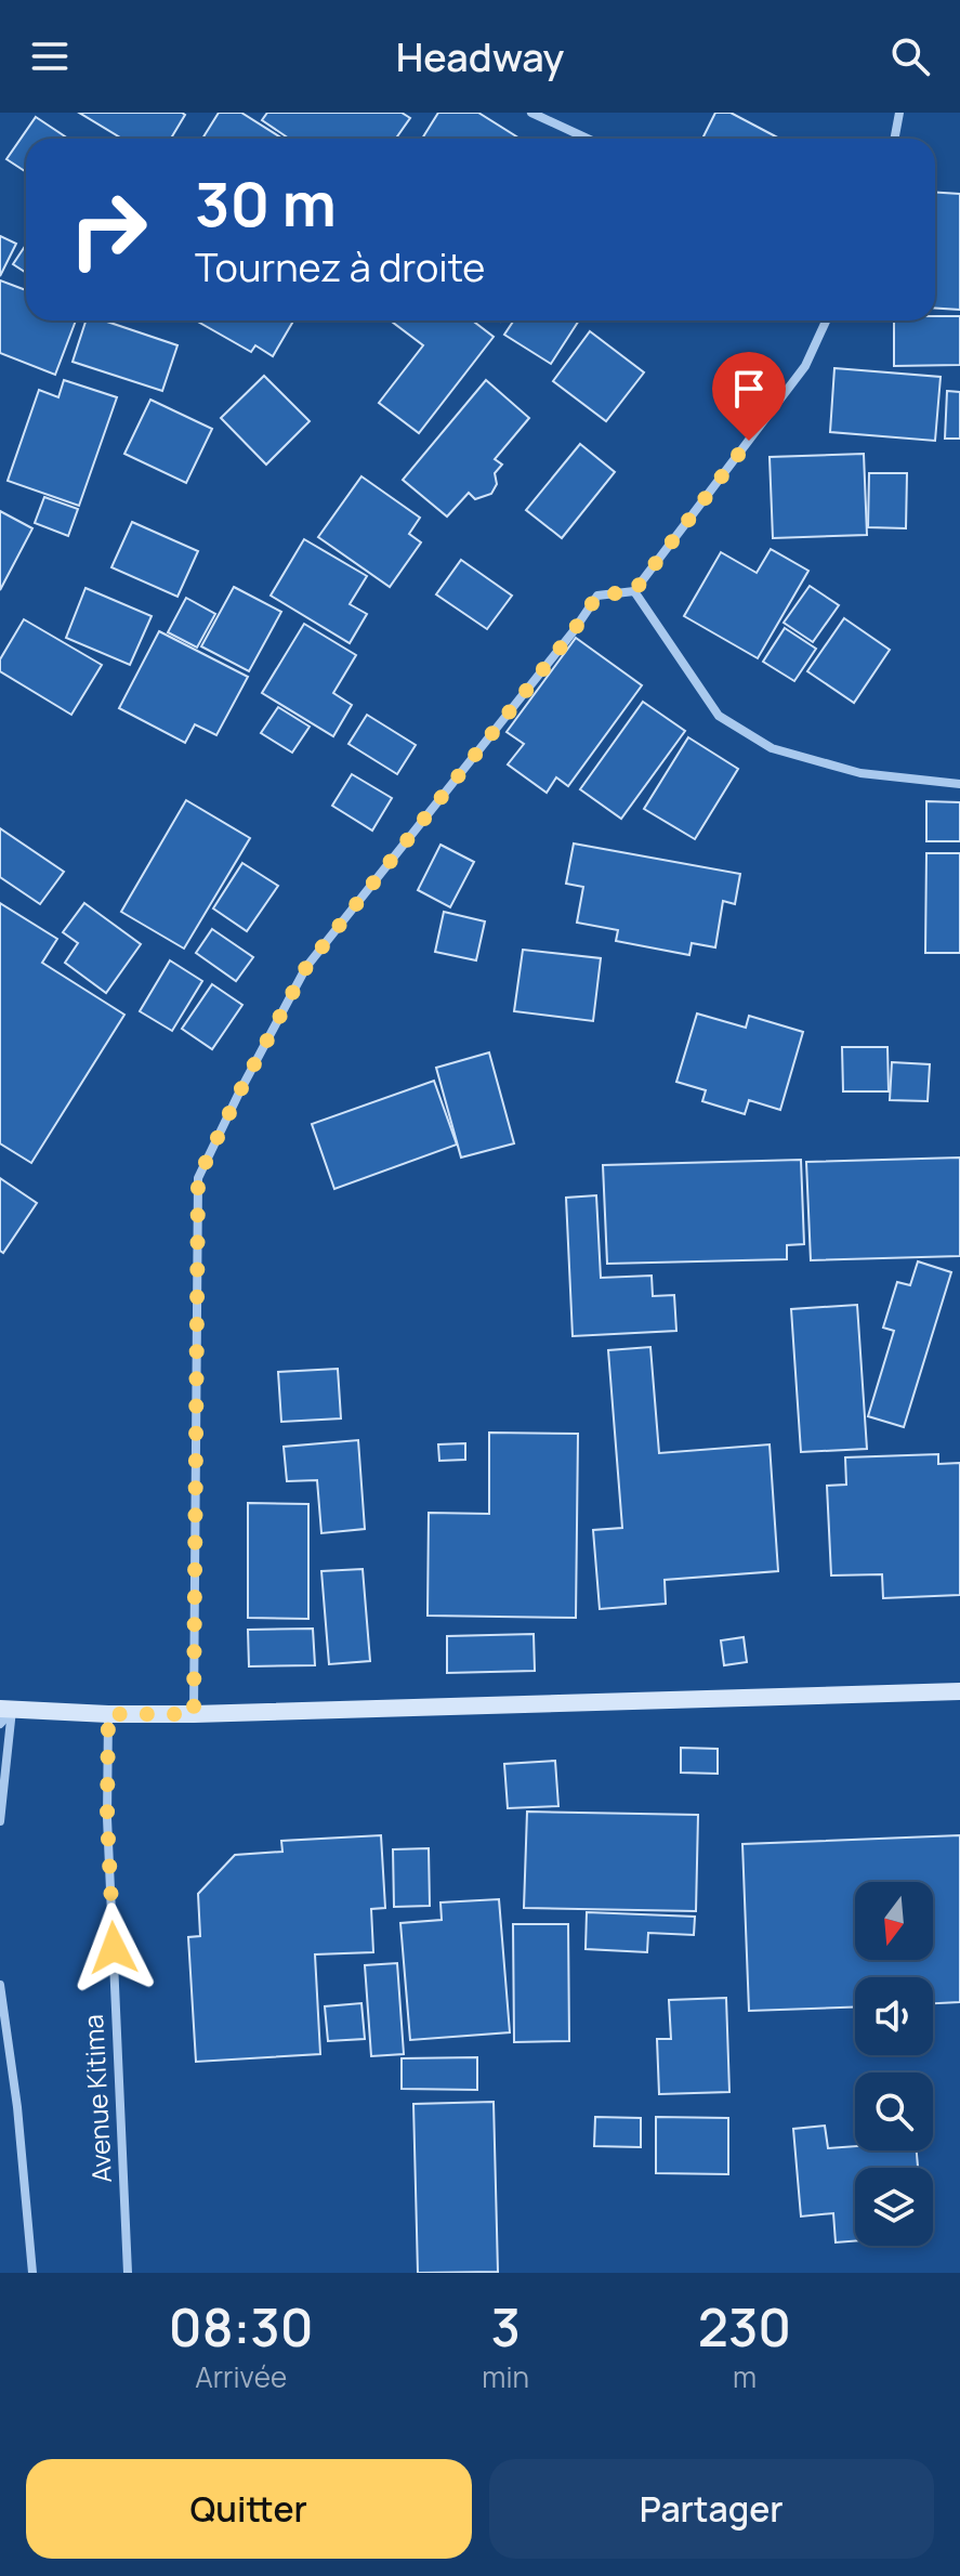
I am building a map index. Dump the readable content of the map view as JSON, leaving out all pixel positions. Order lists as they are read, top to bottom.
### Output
{
  "streets": {
    "street": ["Avenue Kitima"]
  },
  "north": "bottom",
  "page": {
    "header": "Headway",
    "turn": ["30 m", "Tournez à droite"],
    "eta": [
      "08:30",
      "Arrivée",
      "3",
      "min",
      "230",
      "m"
    ],
    "buttons": ["Quitter", "Partager"]
  }
}
